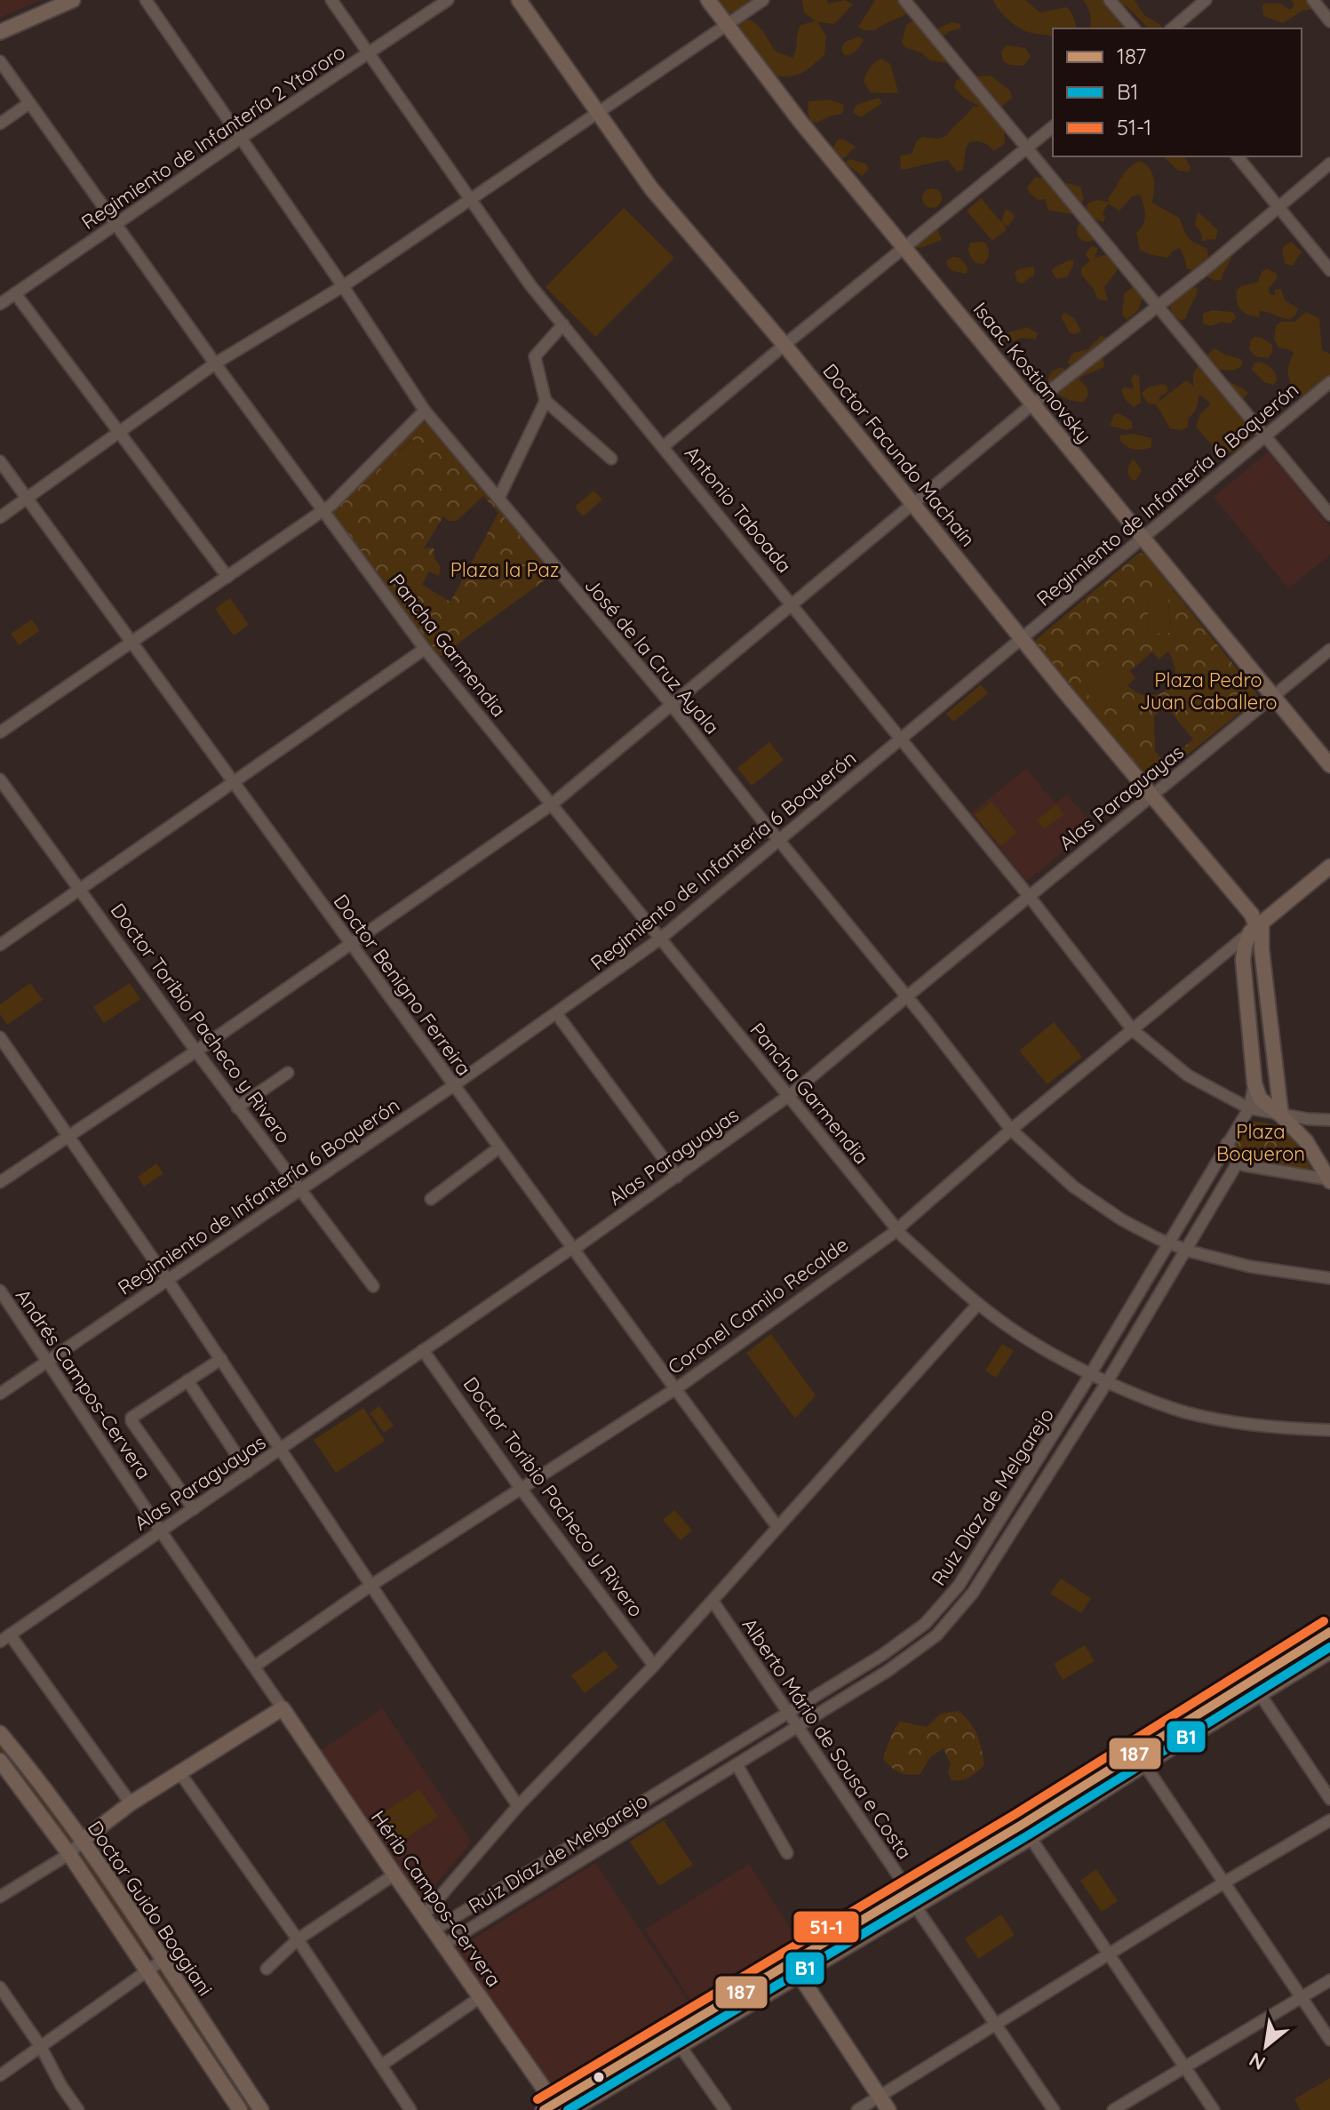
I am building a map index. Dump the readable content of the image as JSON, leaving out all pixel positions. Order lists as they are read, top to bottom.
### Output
{
  "streets": {
    "main road": [
      "Isaac Kostianovsky",
      "Doctor Facundo Machaín",
      "Coronel Camilo Recalde",
      "Hérib Campos-Cervera",
      "Doctor Guido Boggiani"
    ],
    "street": [
      "Regimiento de Infantería 2 Ytororo",
      "Regimiento de Infantería 6 Boquerón",
      "Antonio Taboada",
      "Pancha Garmendia",
      "José de la Cruz Ayala",
      "Alas Paraguayas",
      "Doctor Benigno Ferreira",
      "Doctor Toribio Pacheco y Rivero",
      "Andrés Campos-Cervera",
      "Ruiz Díaz de Melgarejo",
      "Alberto Mário de Sousa e Costa"
    ]
  },
  "crossings": [
    ["Regimiento de Infantería 2 Ytororo", "Antonio Taboada"],
    ["Regimiento de Infantería 2 Ytororo", "Pancha Garmendia"],
    ["Regimiento de Infantería 2 Ytororo", "José de la Cruz Ayala"],
    ["Isaac Kostianovsky", "Regimiento de Infantería 6 Boquerón"],
    ["Isaac Kostianovsky", "Alas Paraguayas"],
    ["Doctor Facundo Machaín", "Regimiento de Infantería 6 Boquerón"],
    ["Doctor Facundo Machaín", "Alas Paraguayas"],
    ["Doctor Facundo Machaín", "Coronel Camilo Recalde"],
    ["Regimiento de Infantería 6 Boquerón", "Antonio Taboada"],
    ["Regimiento de Infantería 6 Boquerón", "Pancha Garmendia"],
    ["Regimiento de Infantería 6 Boquerón", "José de la Cruz Ayala"],
    ["Regimiento de Infantería 6 Boquerón", "Doctor Benigno Ferreira"],
    ["Regimiento de Infantería 6 Boquerón", "Doctor Toribio Pacheco y Rivero"],
    ["Regimiento de Infantería 6 Boquerón", "Andrés Campos-Cervera"],
    ["Antonio Taboada", "Alas Paraguayas"],
    ["Antonio Taboada", "Coronel Camilo Recalde"],
    ["Antonio Taboada", "Ruiz Díaz de Melgarejo"],
    ["Pancha Garmendia", "Alas Paraguayas"],
    ["Pancha Garmendia", "Coronel Camilo Recalde"],
    ["Pancha Garmendia", "Ruiz Díaz de Melgarejo"],
    ["José de la Cruz Ayala", "Alas Paraguayas"],
    ["José de la Cruz Ayala", "Coronel Camilo Recalde"],
    ["José de la Cruz Ayala", "Ruiz Díaz de Melgarejo"],
    ["Alas Paraguayas", "Doctor Benigno Ferreira"],
    ["Alas Paraguayas", "Doctor Toribio Pacheco y Rivero"],
    ["Alas Paraguayas", "Andrés Campos-Cervera"],
    ["Doctor Benigno Ferreira", "Coronel Camilo Recalde"],
    ["Doctor Toribio Pacheco y Rivero", "Coronel Camilo Recalde"],
    ["Coronel Camilo Recalde", "Andrés Campos-Cervera"],
    ["Andrés Campos-Cervera", "Hérib Campos-Cervera"],
    ["Ruiz Díaz de Melgarejo", "Alberto Mário de Sousa e Costa"],
    ["Ruiz Díaz de Melgarejo", "Hérib Campos-Cervera"]
  ],
  "parks": ["Plaza la Paz", "Plaza Pedro Juan Caballero", "Plaza Boqueron"],
  "lines": ["transit line 51-1", "transit line 187", "transit line B1"],
  "legend": ["187", "B1", "51-1"],
  "north": "bottom left"
}
